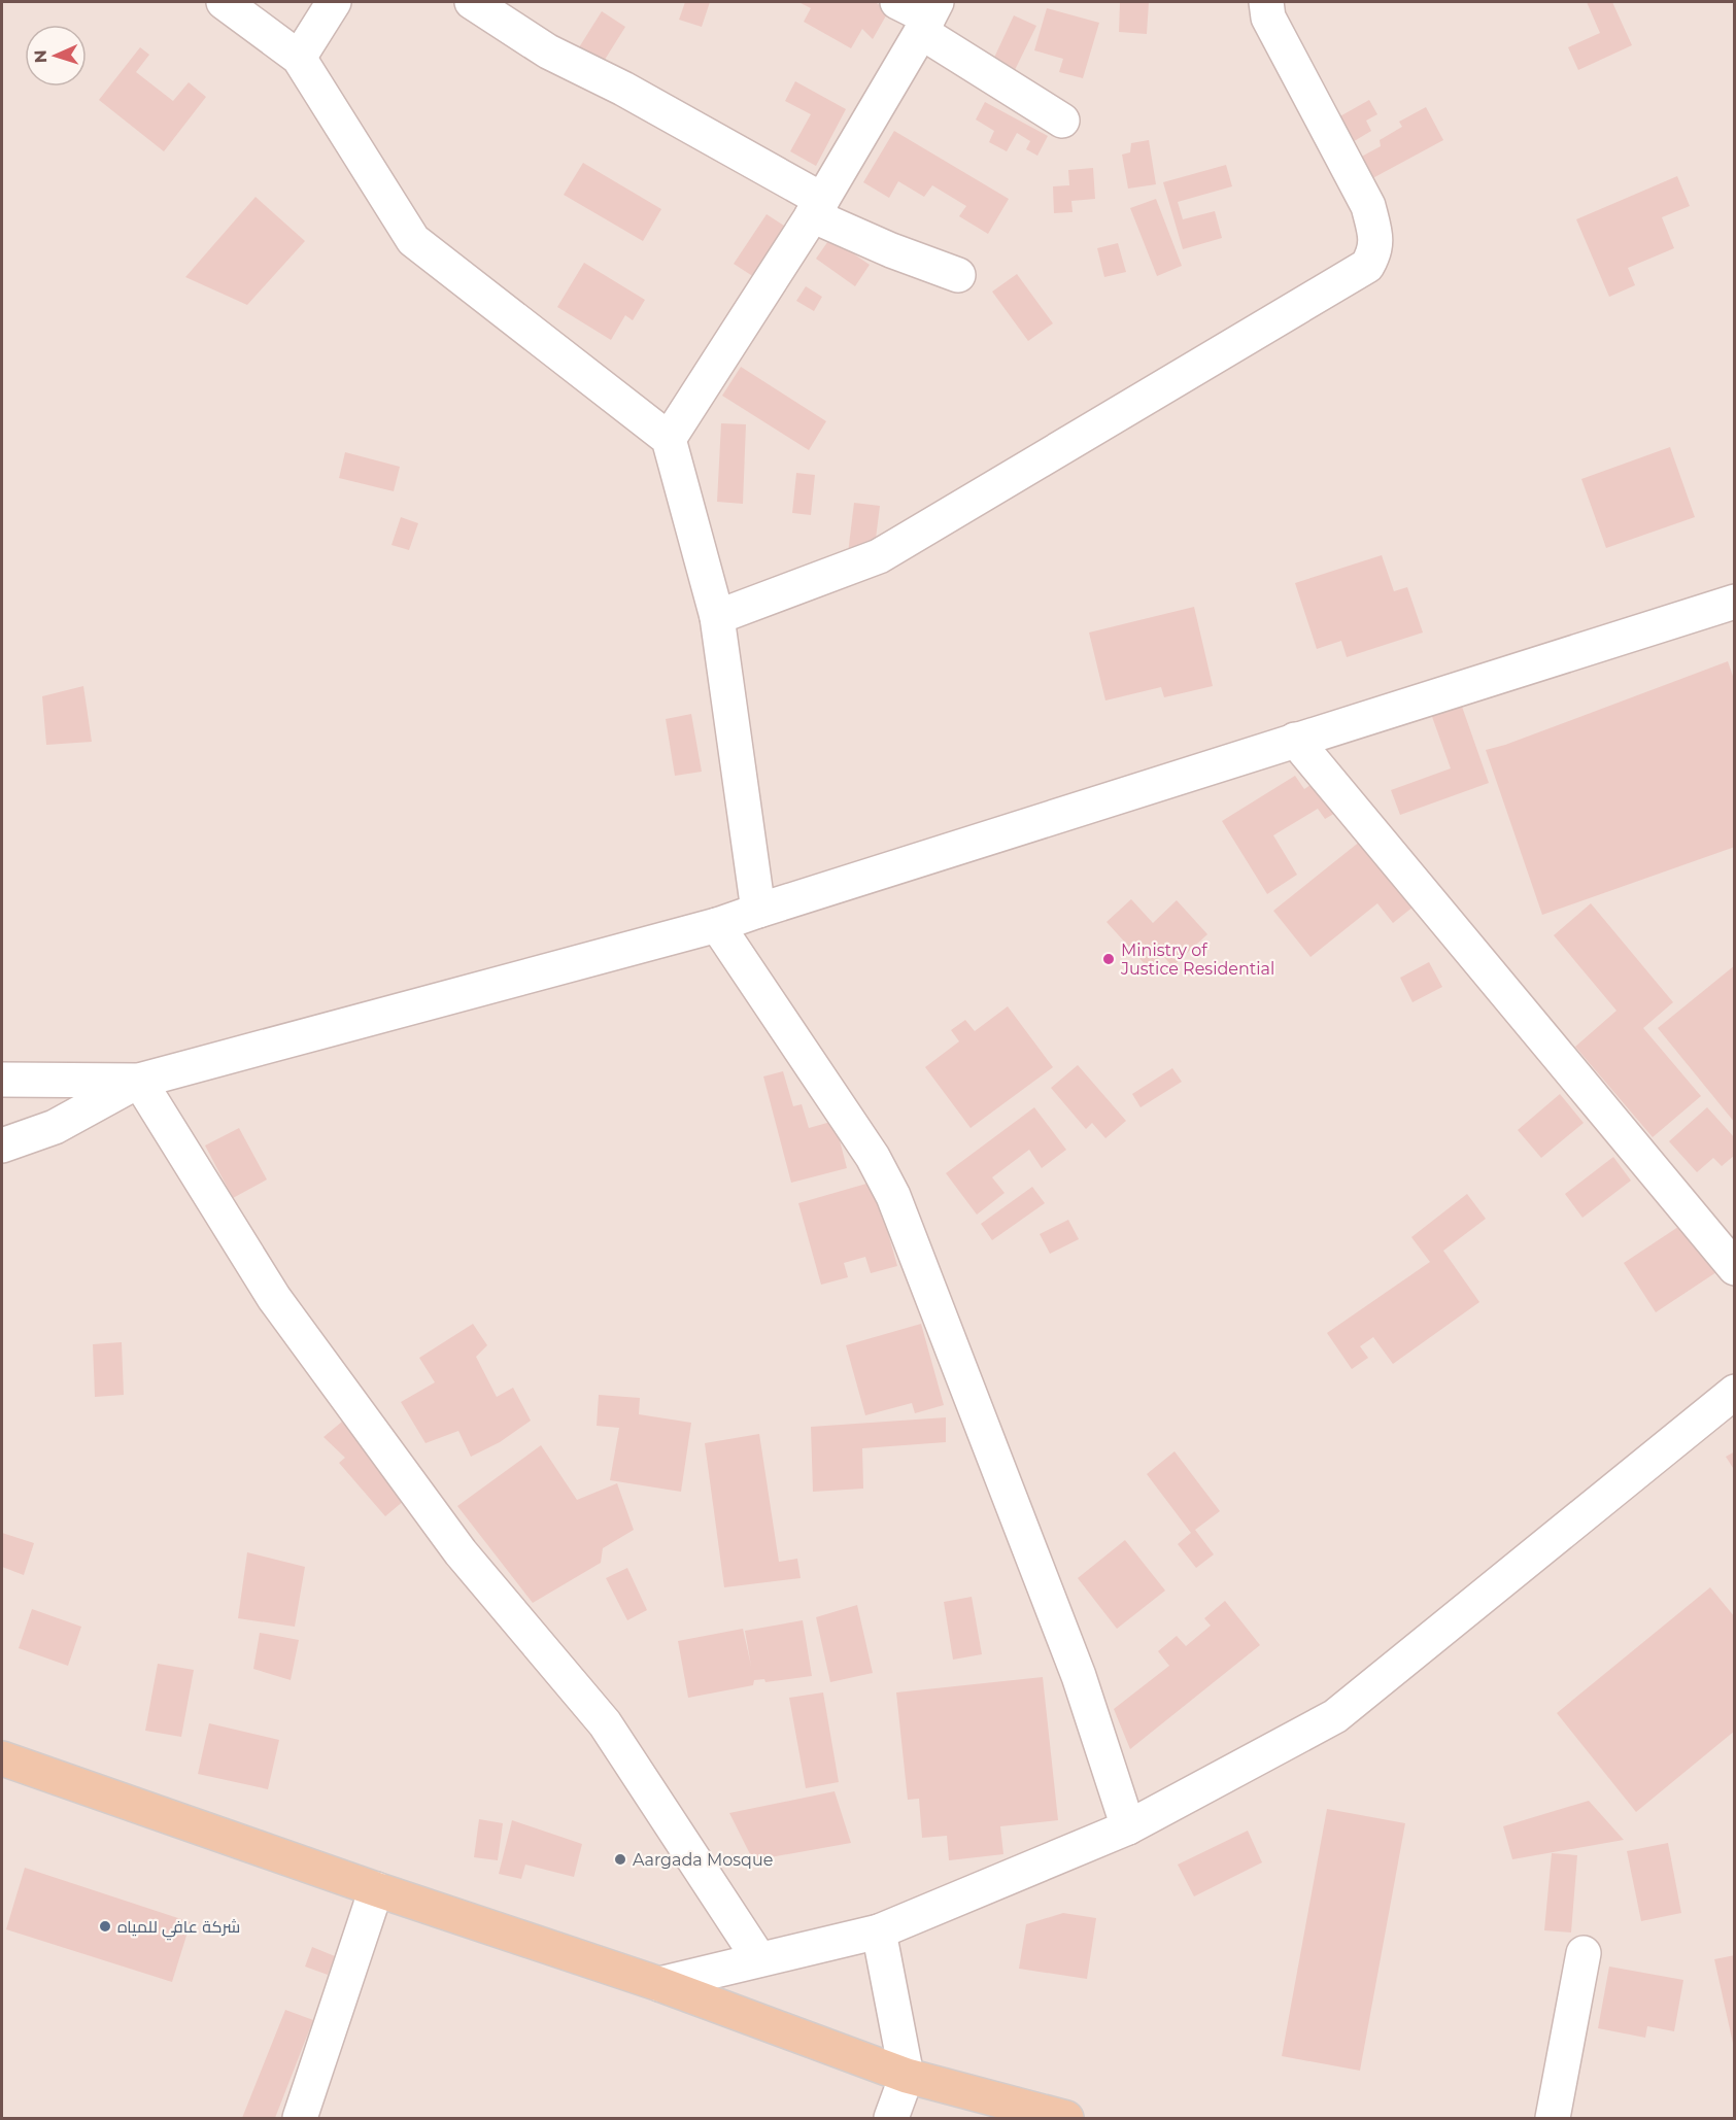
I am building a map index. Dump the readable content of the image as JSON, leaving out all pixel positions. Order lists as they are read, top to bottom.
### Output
{
  "places": ["Ministry of Justice Residential", "Aargada Mosque", "شركة عافي للمياه"],
  "north": "left"
}
